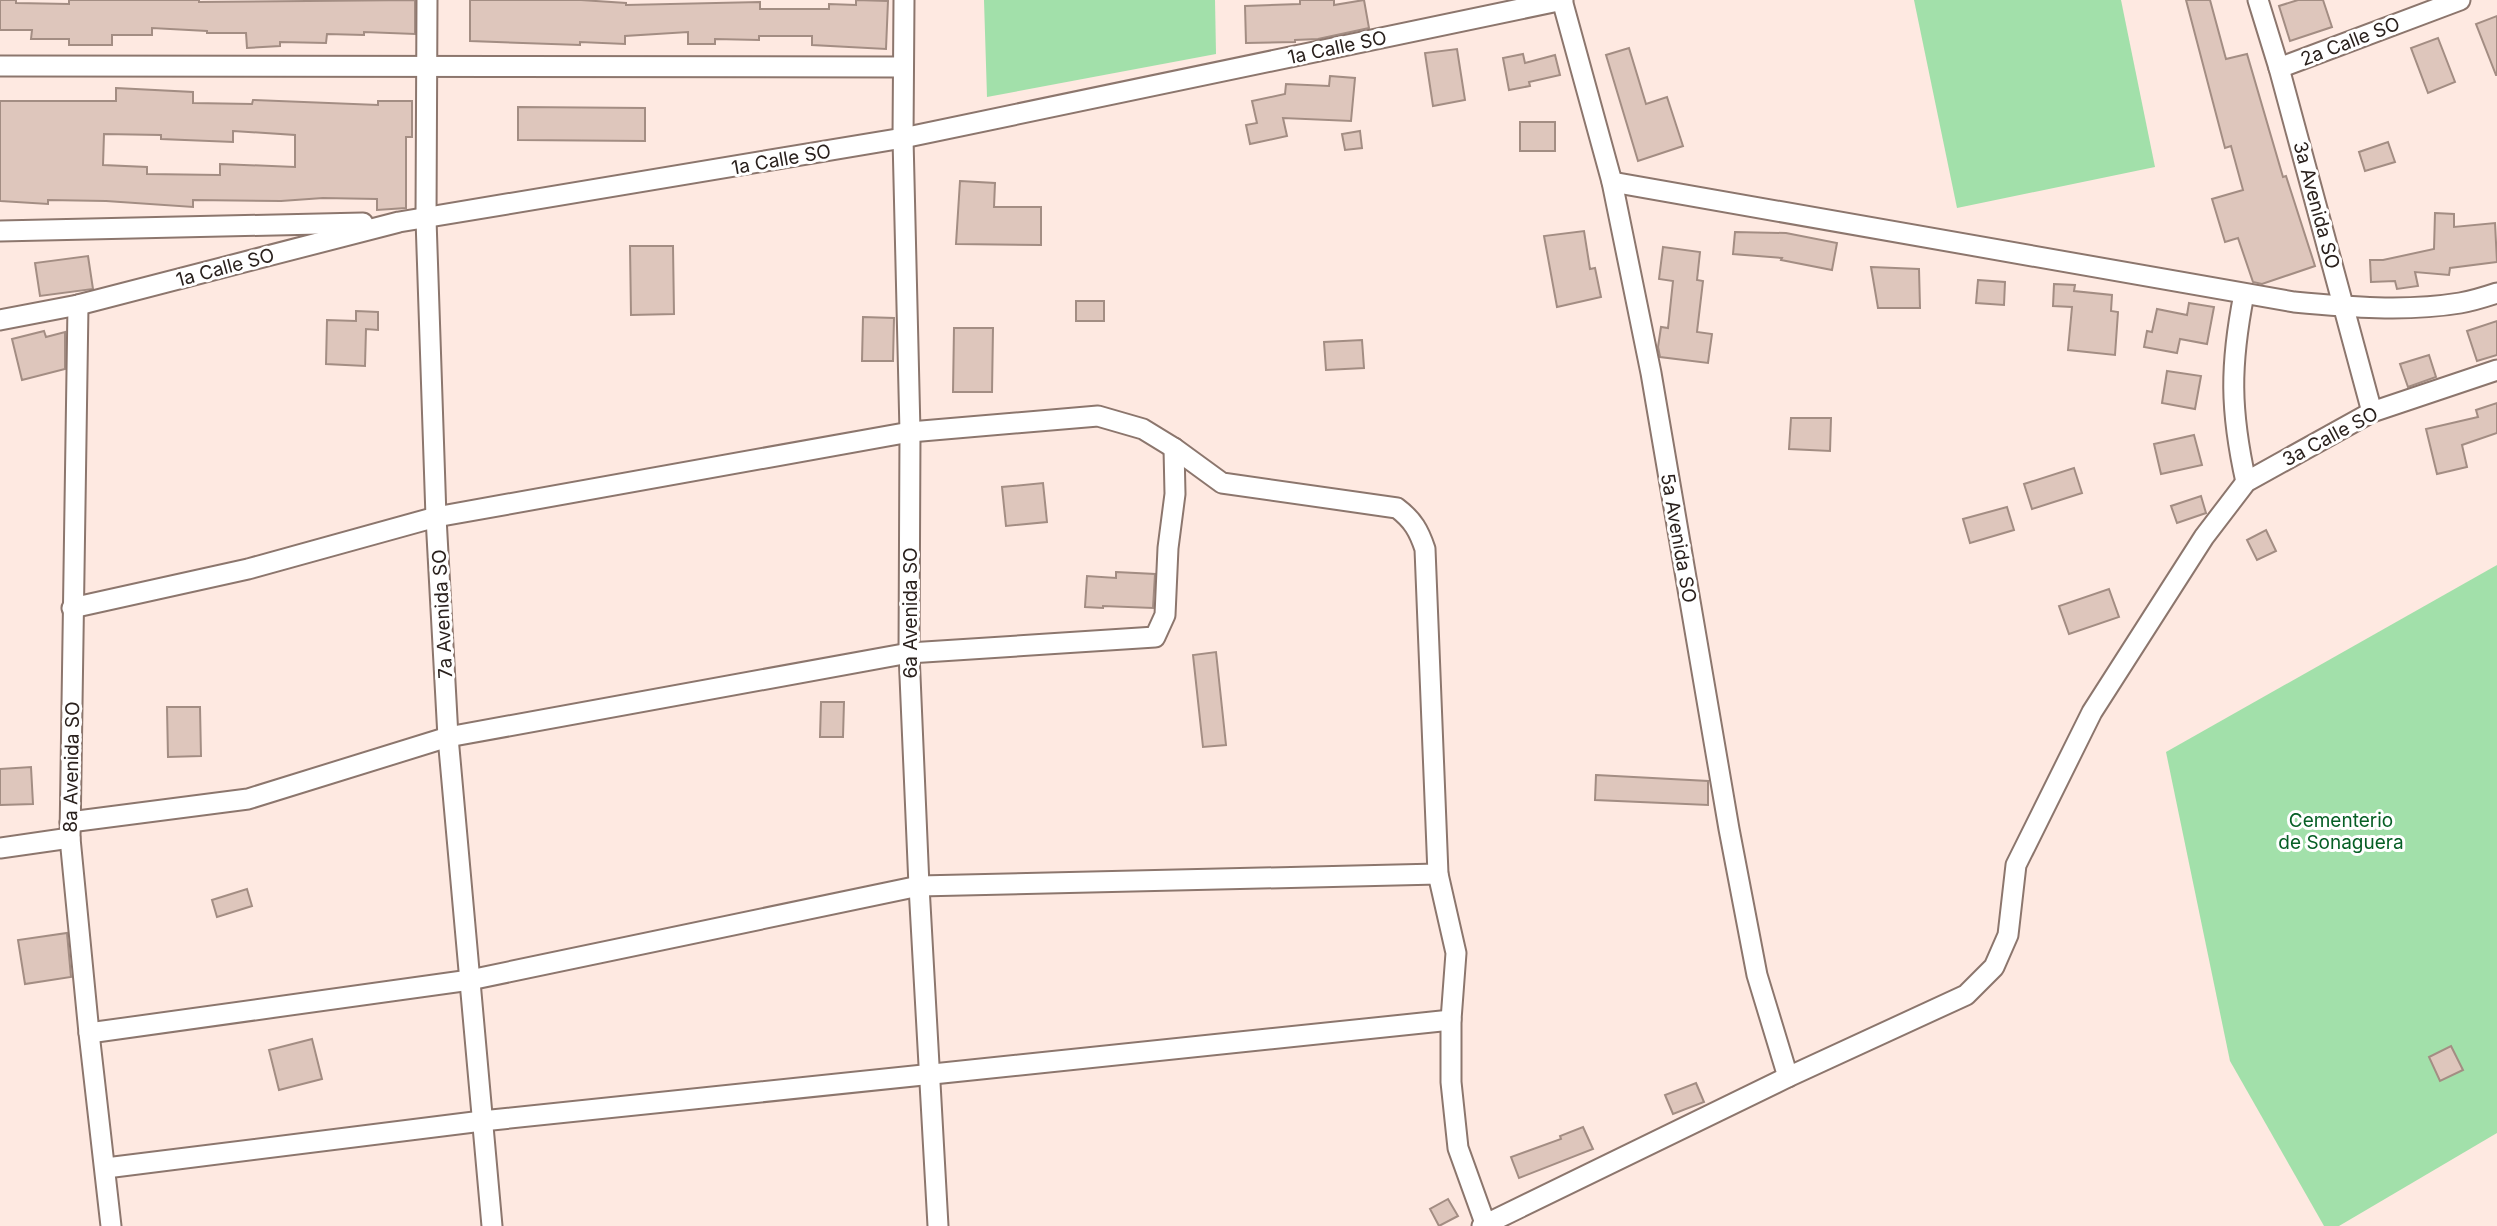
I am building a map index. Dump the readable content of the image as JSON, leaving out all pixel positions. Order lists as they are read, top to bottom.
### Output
{
  "streets": {
    "street": [
      "2a Calle SO",
      "1a Calle SO",
      "3a Avenida SO",
      "3a Calle SO",
      "5a Avenida SO",
      "6a Avenida SO",
      "7a Avenida SO",
      "8a Avenida SO"
    ]
  },
  "crossings": [
    ["2a Calle SO", "3a Avenida SO"],
    ["1a Calle SO", "5a Avenida SO"],
    ["1a Calle SO", "6a Avenida SO"],
    ["1a Calle SO", "7a Avenida SO"],
    ["1a Calle SO", "8a Avenida SO"],
    ["3a Avenida SO", "3a Calle SO"]
  ],
  "parks": ["Cementerio de Sonaguera"]
}
